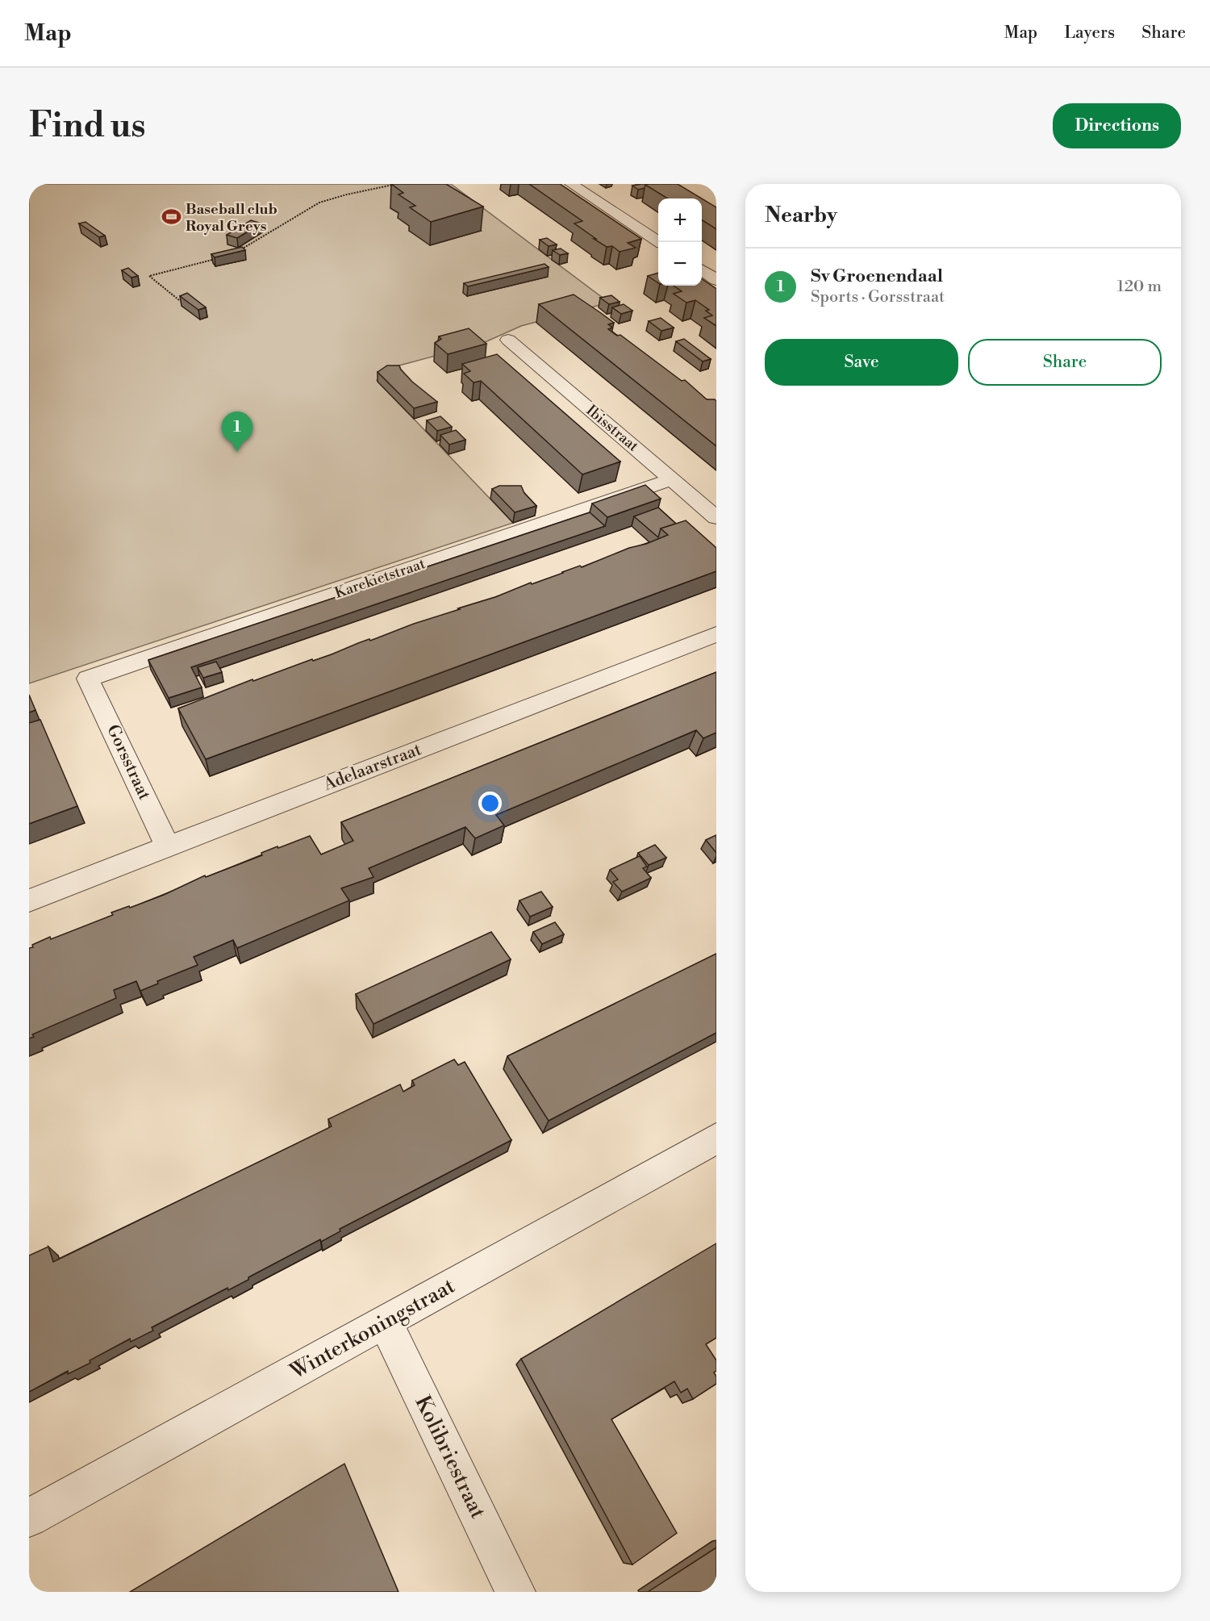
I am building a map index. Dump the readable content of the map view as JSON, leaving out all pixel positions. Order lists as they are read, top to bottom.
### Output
{
  "streets": {
    "street": [
      "Ibisstraat",
      "Karekietstraat",
      "Gorsstraat",
      "Adelaarstraat",
      "Winterkoningstraat",
      "Kolibriestraat"
    ]
  },
  "crossings": [
    ["Ibisstraat", "Karekietstraat"],
    ["Karekietstraat", "Gorsstraat"],
    ["Gorsstraat", "Adelaarstraat"],
    ["Winterkoningstraat", "Kolibriestraat"]
  ],
  "places": {
    "sports": ["Baseball club Royal Greys"]
  },
  "page": {
    "header": "Map",
    "nav": ["Map", "Layers", "Share"],
    "buttons": [
      "Directions",
      ["Save", "Share"]
    ],
    "title": "Find us",
    "heading": "Nearby",
    "map_buttons": ["+", "−"],
    "list": [
      {
        "mark": "1",
        "name": "Sv Groenendaal",
        "note": "Sports · Gorsstraat",
        "value": "120 m"
      }
    ],
    "pins": "1"
  }
}
